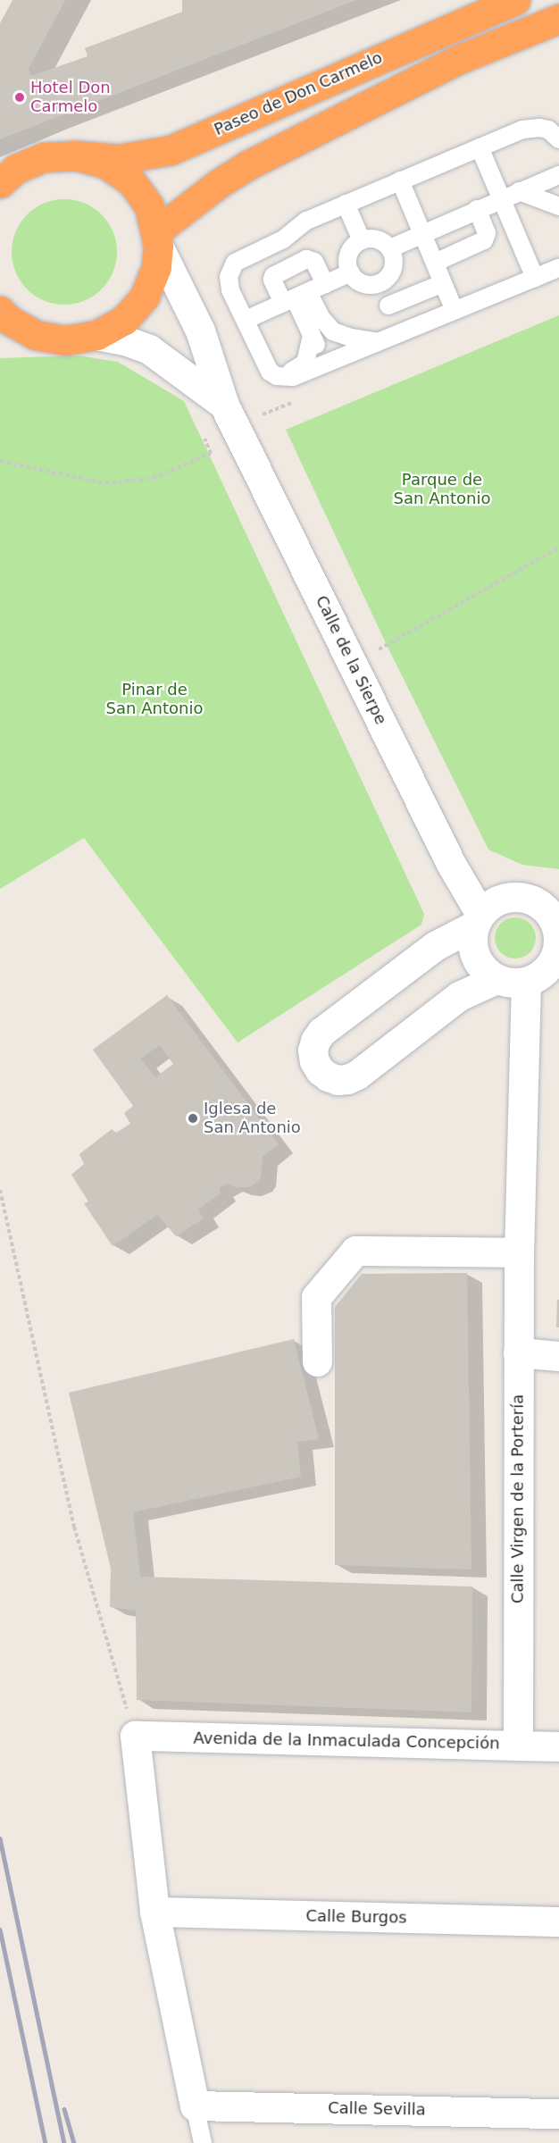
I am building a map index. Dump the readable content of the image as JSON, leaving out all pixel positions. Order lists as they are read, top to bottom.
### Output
{
  "streets": {
    "highway": ["Paseo de Don Carmelo"],
    "street": [
      "Calle de la Sierpe",
      "Calle Virgen de la Portería",
      "Avenida de la Inmaculada Concepción",
      "Calle Burgos",
      "Calle Sevilla"
    ]
  },
  "crossings": [
    ["Calle de la Sierpe", "Calle Virgen de la Portería"],
    ["Calle Virgen de la Portería", "Avenida de la Inmaculada Concepción"]
  ],
  "parks": ["Parque de San Antonio", "Pinar de San Antonio"],
  "places": ["Hotel Don Carmelo", "Iglesa de San Antonio"]
}
